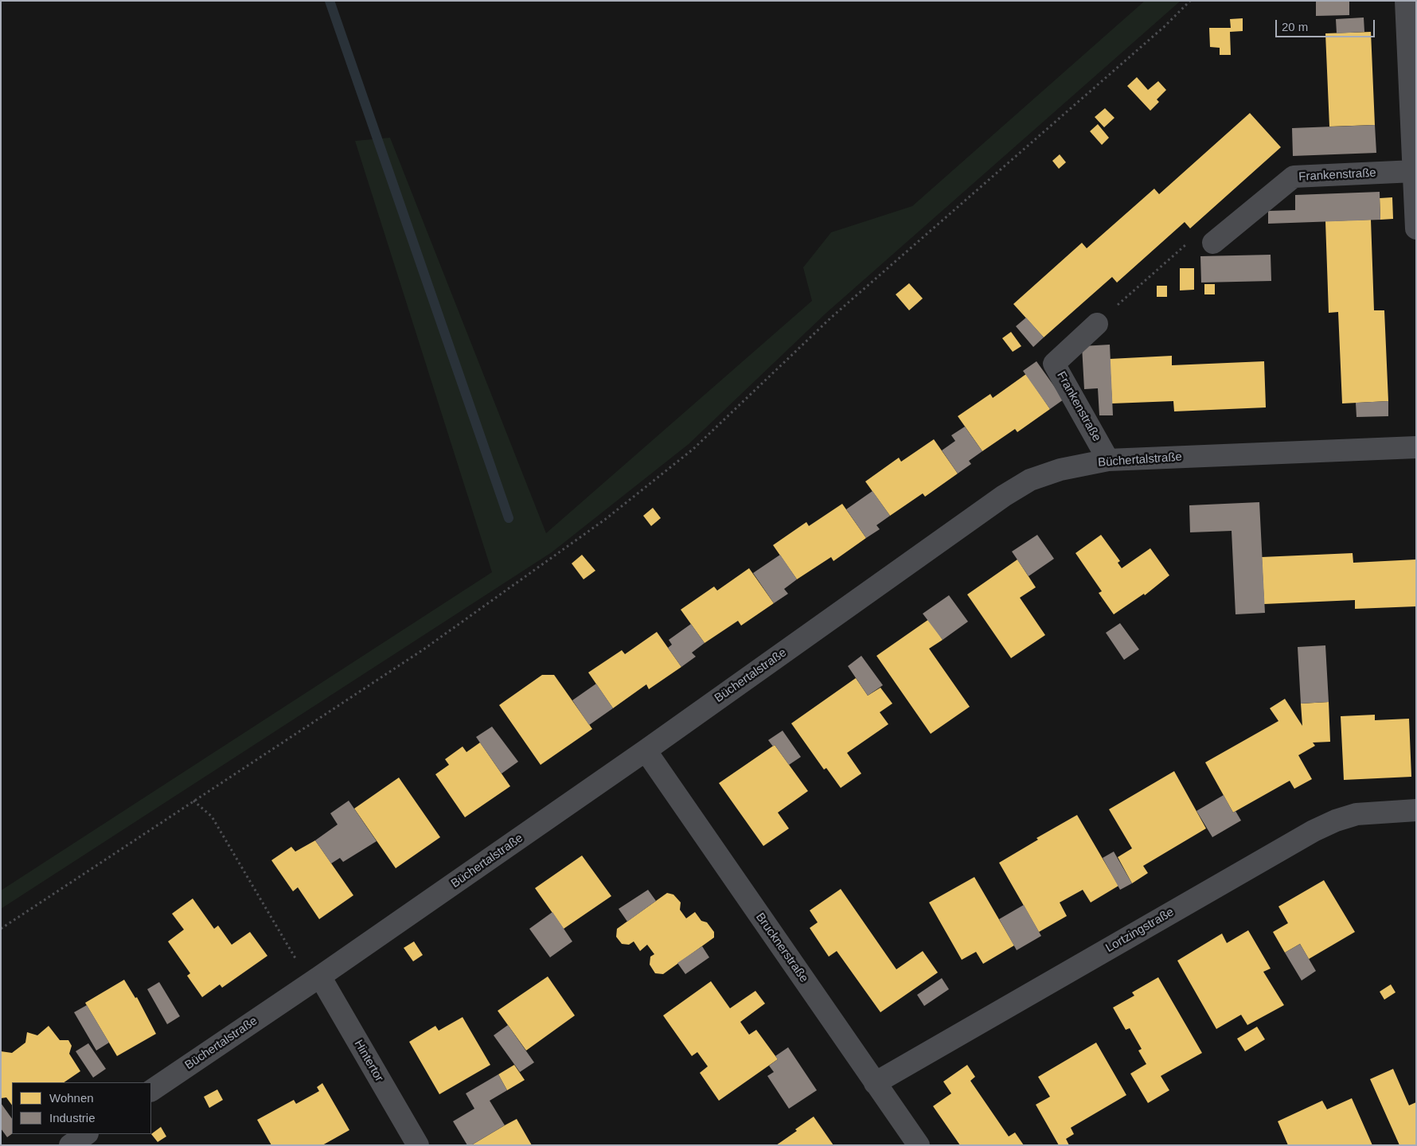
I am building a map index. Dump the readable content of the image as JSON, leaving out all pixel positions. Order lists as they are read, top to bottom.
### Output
{
  "streets": {
    "street": [
      "Frankenstraße",
      "Büchertalstraße",
      "Lortzingstraße",
      "Brucknerstraße",
      "Hintertor"
    ]
  },
  "crossings": [
    ["Frankenstraße", "Büchertalstraße"],
    ["Büchertalstraße", "Brucknerstraße"],
    ["Büchertalstraße", "Hintertor"],
    ["Lortzingstraße", "Brucknerstraße"]
  ],
  "legend": ["Wohnen", "Industrie"],
  "scale_bar": "20 m"
}
